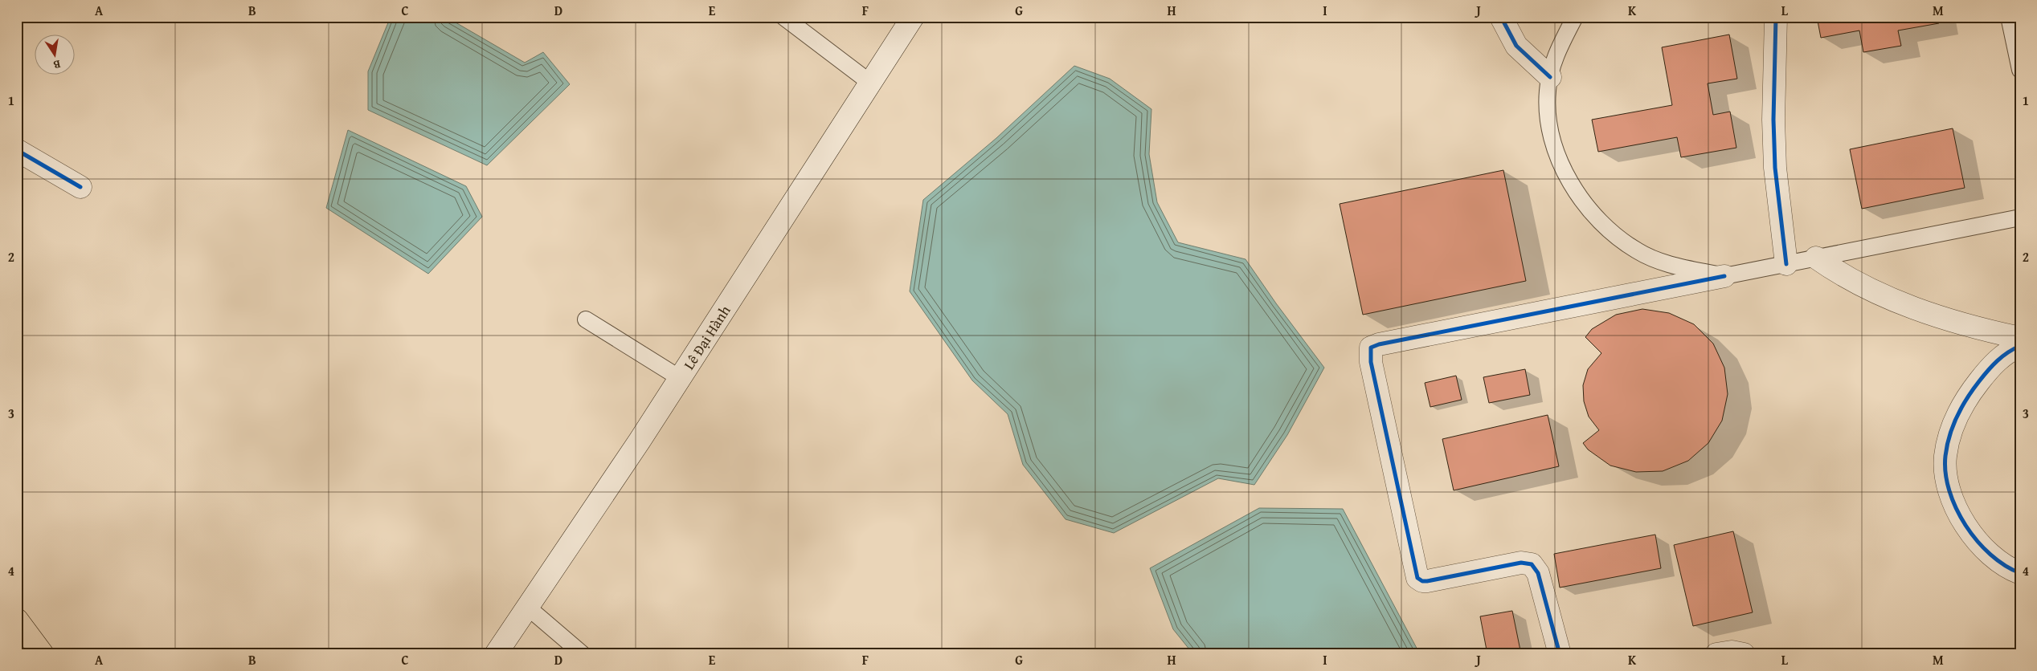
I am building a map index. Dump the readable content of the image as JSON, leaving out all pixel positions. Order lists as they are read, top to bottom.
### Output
{
  "streets": {
    "street": ["Lê Đại Hành"]
  },
  "north": "bottom",
  "grid": {
    "columns": [
      "A",
      "B",
      "C",
      "D",
      "E",
      "F",
      "G",
      "H",
      "I",
      "J",
      "K",
      "L",
      "M"
    ],
    "rows": [
      "1",
      "2",
      "3",
      "4"
    ]
  }
}
